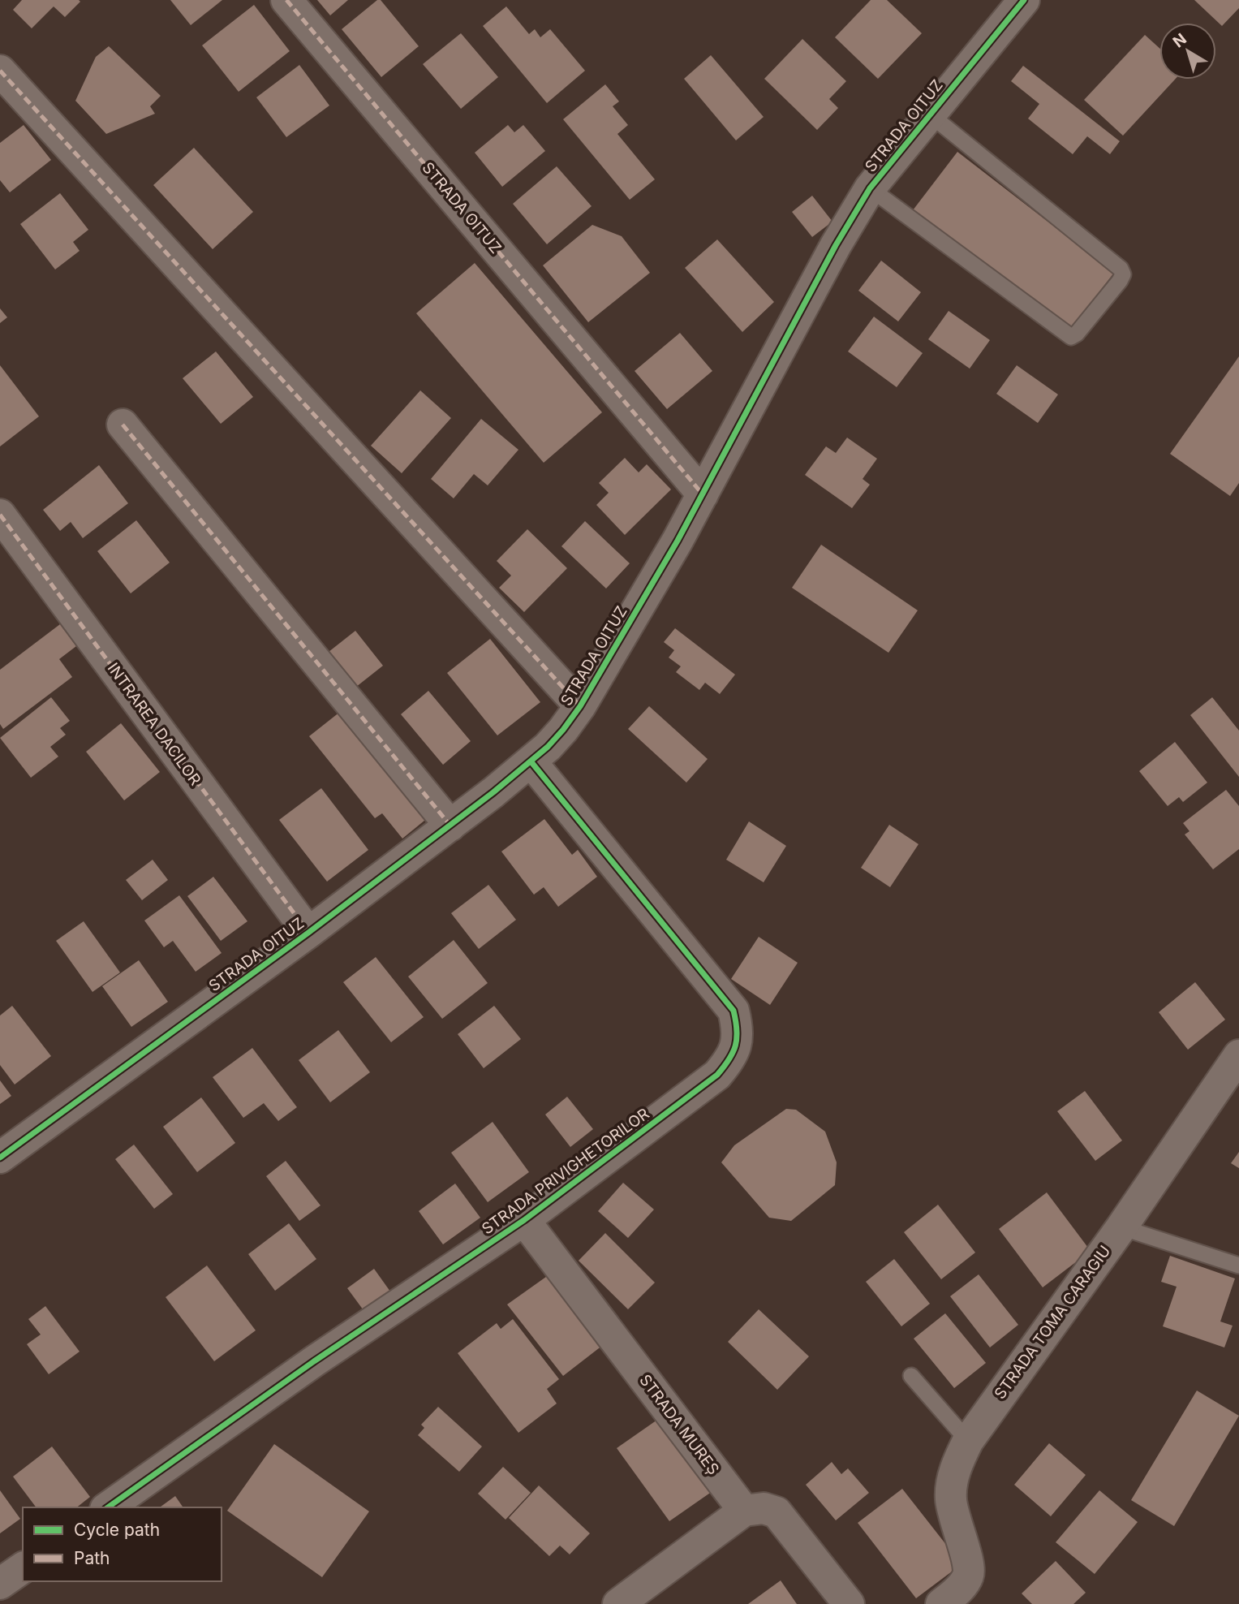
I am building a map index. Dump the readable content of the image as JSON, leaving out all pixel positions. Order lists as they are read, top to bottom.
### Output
{
  "streets": {
    "street": [
      "STRADA OITUZ",
      "INTRAREA DACILOR",
      "STRADA PRIVIGHETORILOR",
      "STRADA TOMA CARAGIU",
      "STRADA MUREȘ"
    ]
  },
  "crossings": [
    ["STRADA OITUZ", "INTRAREA DACILOR"],
    ["STRADA OITUZ", "STRADA PRIVIGHETORILOR"],
    ["STRADA PRIVIGHETORILOR", "STRADA MUREȘ"]
  ],
  "legend": ["Cycle path", "Path"],
  "north": "top left"
}
